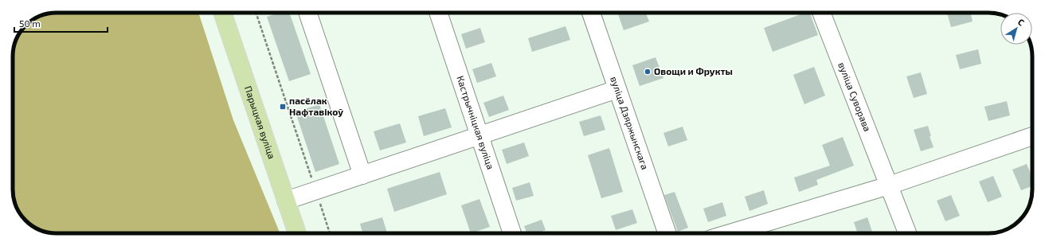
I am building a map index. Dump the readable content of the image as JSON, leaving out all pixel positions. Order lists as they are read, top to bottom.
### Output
{
  "streets": {
    "main road": ["Парыцкая вуліца"],
    "street": ["вуліца Суворава", "Кастрычніцкая вуліца", "вуліца Дзяржынскага"]
  },
  "places": {
    "other": ["Овощи и Фрукты"],
    "transit": ["пасёлак Нафтавікоў"]
  },
  "scale_bar": "50 m",
  "north": "top right"
}
